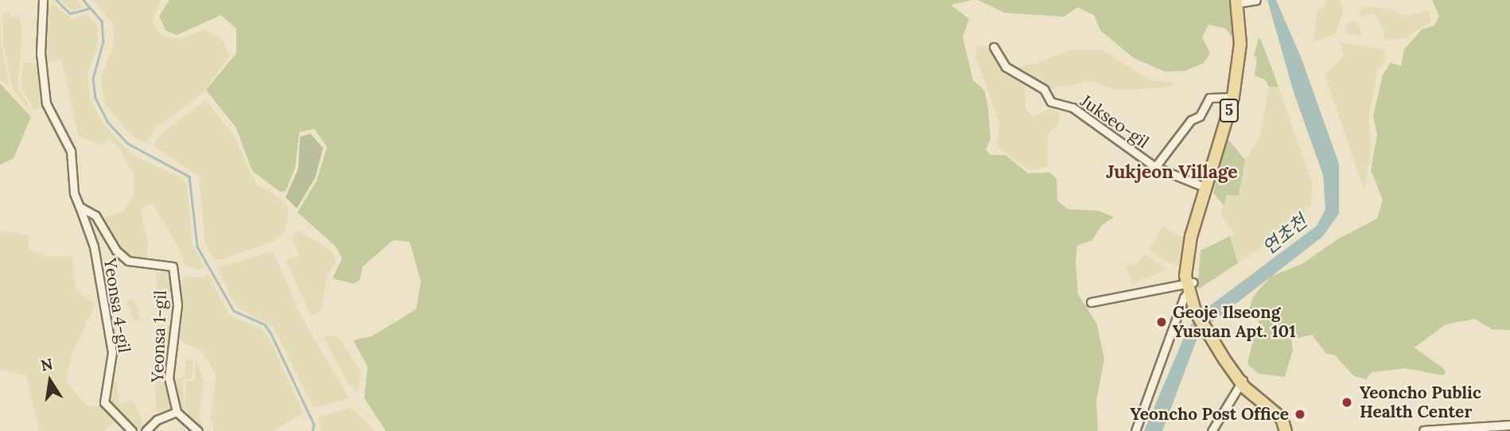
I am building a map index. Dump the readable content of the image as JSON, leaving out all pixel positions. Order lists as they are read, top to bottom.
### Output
{
  "streets": {
    "main road": ["5"],
    "street": ["Jukseo-gil", "Yeonsa 4-gil", "Yeonsa 1-gil"]
  },
  "crossings": [
    ["5", "Jukseo-gil"],
    ["Yeonsa 4-gil", "Yeonsa 1-gil"]
  ],
  "districts": ["Jukjeon Village"],
  "water": ["연초천"],
  "places": ["Geoje Ilseong Yusuan Apt. 101", "Yeoncho Public Health Center", "Yeoncho Post Office"],
  "north": "top"
}
